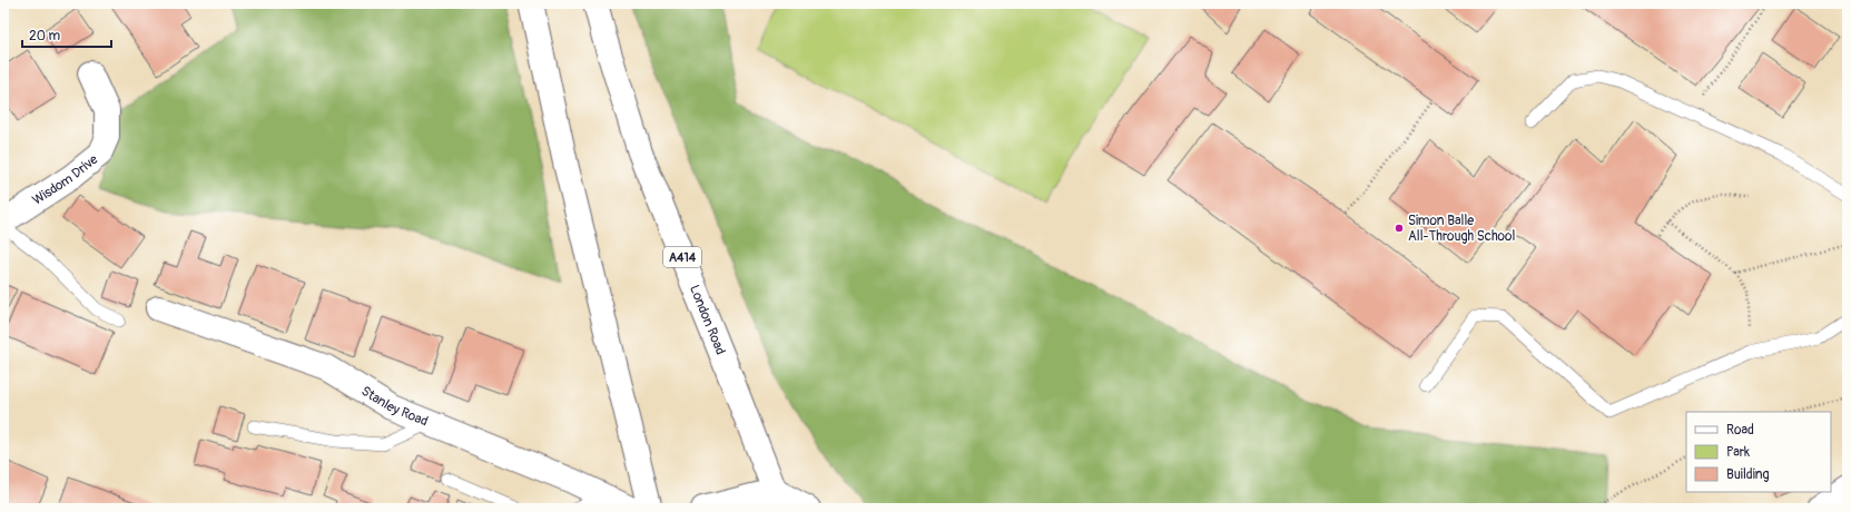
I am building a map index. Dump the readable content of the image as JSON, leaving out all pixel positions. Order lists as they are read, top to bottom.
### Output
{
  "streets": {
    "main road": [
      "Wisdom Drive",
      "A414",
      "London Road",
      "Stanley Road"
    ]
  },
  "places": ["Simon Balle All-Through School"],
  "legend": ["Road", "Park", "Building"],
  "scale_bar": "20 m"
}
